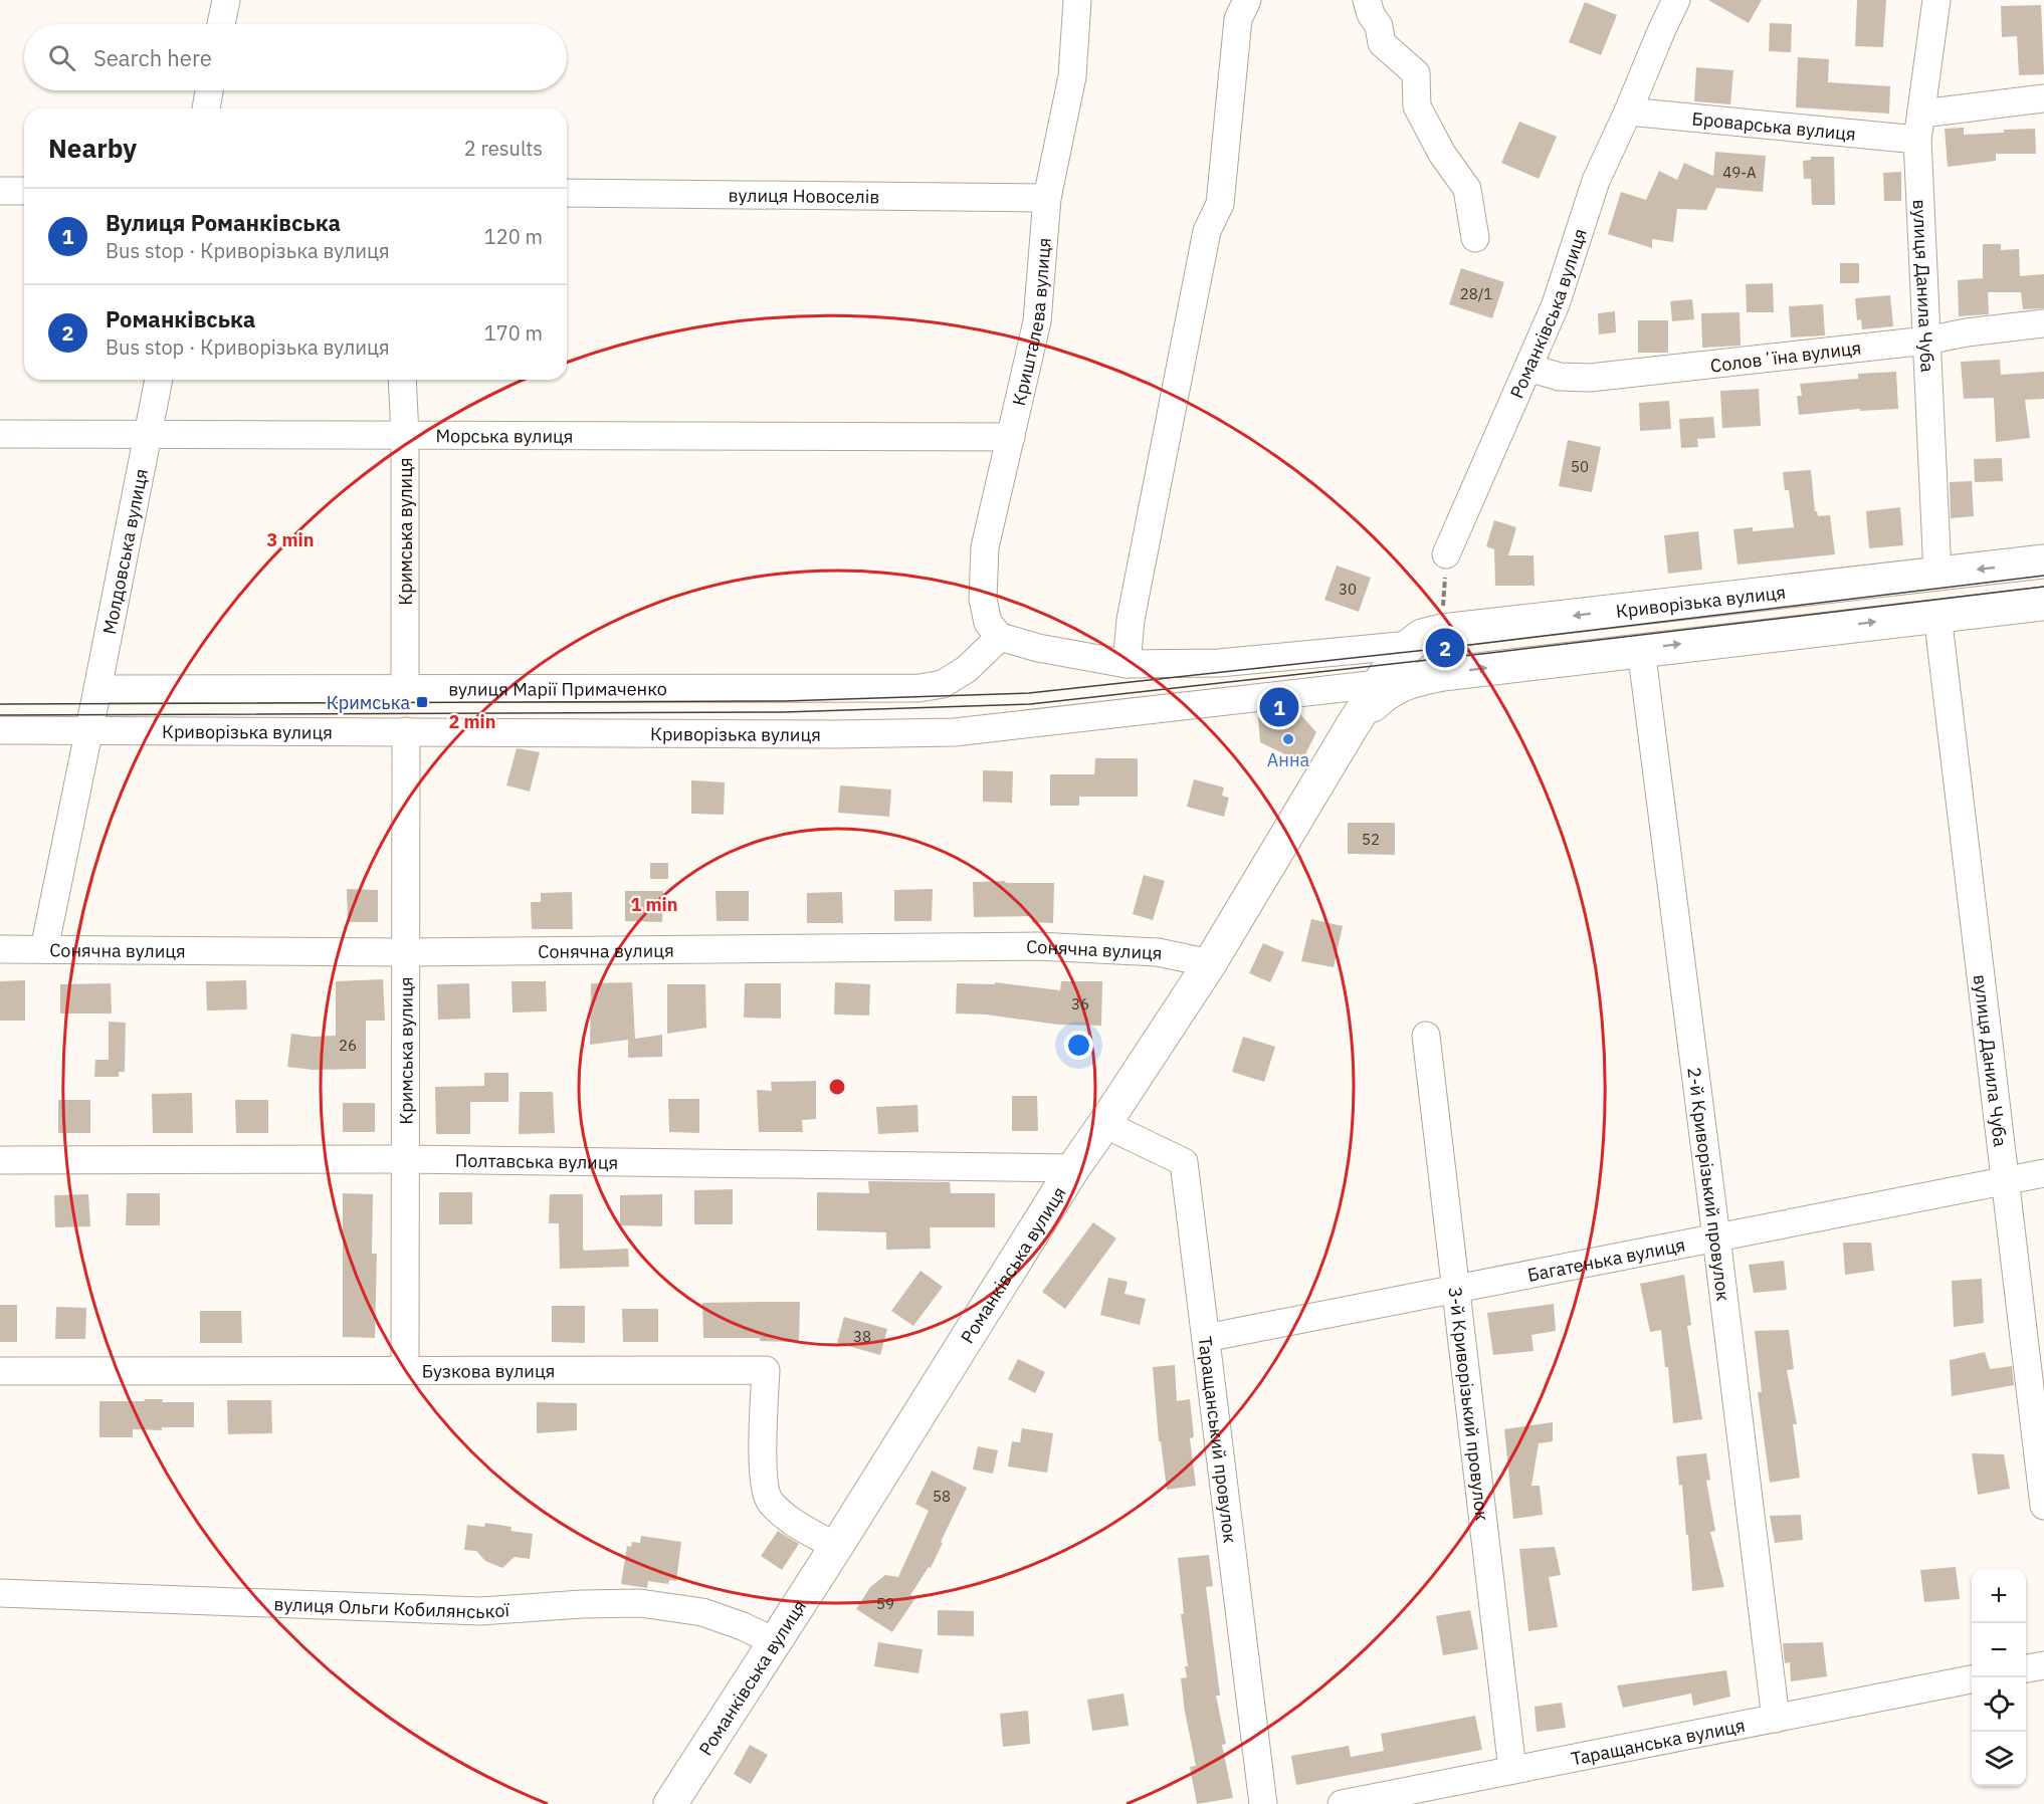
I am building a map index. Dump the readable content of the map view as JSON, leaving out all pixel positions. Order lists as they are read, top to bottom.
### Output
{
  "streets": {
    "main road": ["Романківська вулиця", "Криворізька вулиця"],
    "street": [
      "Броварська вулиця",
      "вулиця Новоселів",
      "вулиця Данила Чуба",
      "Кришталева вулиця",
      "Соловʼїна вулиця",
      "Морська вулиця",
      "Кримська вулиця",
      "Молдовська вулиця",
      "вулиця Марії Примаченко",
      "Сонячна вулиця",
      "Полтавська вулиця",
      "2-й Криворізький провулок",
      "Багатенька вулиця",
      "Бузкова вулиця",
      "3-й Криворізький провулок",
      "Таращанський провулок",
      "вулиця Ольги Кобилянської",
      "Таращанська вулиця"
    ]
  },
  "crossings": [
    ["Броварська вулиця", "вулиця Данила Чуба"],
    ["Броварська вулиця", "Романківська вулиця"],
    ["вулиця Новоселів", "Кришталева вулиця"],
    ["вулиця Данила Чуба", "Соловʼїна вулиця"],
    ["вулиця Данила Чуба", "Криворізька вулиця"],
    ["вулиця Данила Чуба", "Багатенька вулиця"],
    ["Романківська вулиця", "Соловʼїна вулиця"],
    ["Романківська вулиця", "Криворізька вулиця"],
    ["Романківська вулиця", "Сонячна вулиця"],
    ["Романківська вулиця", "Полтавська вулиця"],
    ["Романківська вулиця", "Бузкова вулиця"],
    ["Романківська вулиця", "Таращанський провулок"],
    ["Романківська вулиця", "вулиця Ольги Кобилянської"],
    ["Кришталева вулиця", "Морська вулиця"],
    ["Кришталева вулиця", "вулиця Марії Примаченко"],
    ["Морська вулиця", "Кримська вулиця"],
    ["Морська вулиця", "Молдовська вулиця"],
    ["Кримська вулиця", "Криворізька вулиця"],
    ["Кримська вулиця", "вулиця Марії Примаченко"],
    ["Кримська вулиця", "Сонячна вулиця"],
    ["Кримська вулиця", "Полтавська вулиця"],
    ["Кримська вулиця", "Бузкова вулиця"],
    ["Молдовська вулиця", "Криворізька вулиця"],
    ["Молдовська вулиця", "вулиця Марії Примаченко"],
    ["Молдовська вулиця", "Сонячна вулиця"],
    ["Криворізька вулиця", "2-й Криворізький провулок"],
    ["2-й Криворізький провулок", "Багатенька вулиця"],
    ["2-й Криворізький провулок", "Таращанська вулиця"],
    ["Багатенька вулиця", "3-й Криворізький провулок"],
    ["Багатенька вулиця", "Таращанський провулок"],
    ["3-й Криворізький провулок", "Таращанська вулиця"]
  ],
  "places": {
    "transit": ["Кримська"],
    "other": ["Анна"]
  },
  "house_numbers": [
    "49-А",
    "28/1",
    "50",
    "30",
    "52",
    "36",
    "26",
    "38",
    "58",
    "59"
  ],
  "page": {
    "search": "Search here",
    "heading": ["Nearby", "2 results"],
    "list": [
      {
        "mark": "1",
        "name": "Вулиця Романківська",
        "note": "Bus stop · Криворізька вулиця",
        "value": "120 m"
      },
      {
        "mark": "2",
        "name": "Романківська",
        "note": "Bus stop · Криворізька вулиця",
        "value": "170 m"
      }
    ],
    "pins": ["2", "1"],
    "map_buttons": ["+", "−"]
  },
  "rings": ["3 min", "2 min", "1 min"]
}
